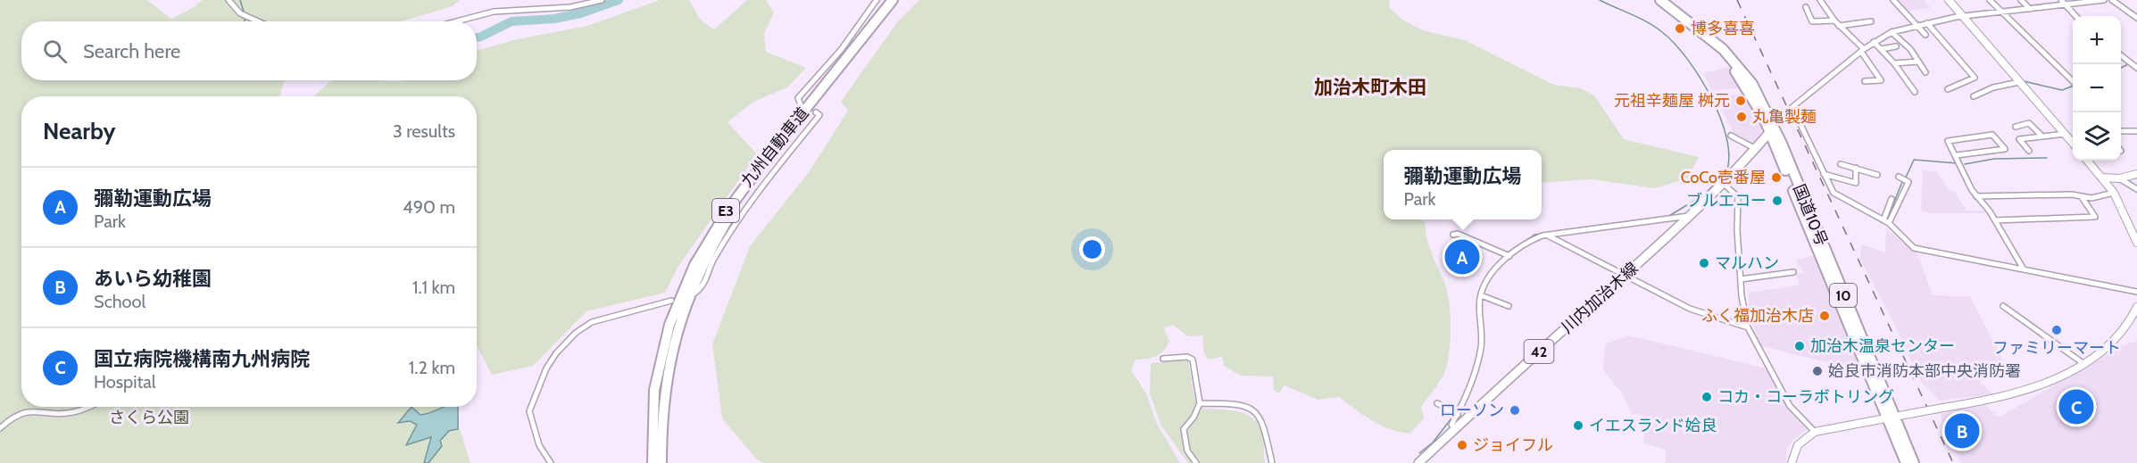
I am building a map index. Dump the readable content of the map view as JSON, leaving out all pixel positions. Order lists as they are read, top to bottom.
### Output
{
  "streets": {
    "highway": [
      "九州自動車道",
      "E3",
      "国道10号",
      "10"
    ],
    "main road": ["川内加治木線", "42"]
  },
  "crossings": [
    ["国道10号", "川内加治木線"]
  ],
  "districts": ["加治木町木田"],
  "parks": ["さくら公園"],
  "places": [
    "博多喜喜",
    "元祖辛麺屋 桝元",
    "丸亀製麺",
    "CoCo壱番屋",
    "ブルエコー",
    "マルハン",
    "ふく福加治木店",
    "ファミリーマート",
    "加治木温泉センター",
    "姶良市消防本部中央消防署",
    "コカ・コーラボトリング",
    "ローソン",
    "イエスランド姶良",
    "ジョイフル"
  ],
  "page": {
    "map_buttons": ["+", "−"],
    "search": "Search here",
    "heading": ["Nearby", "3 results"],
    "popup": ["彌勒運動広場", "Park"],
    "list": [
      {
        "mark": "A",
        "name": "彌勒運動広場",
        "note": "Park",
        "value": "490 m"
      },
      {
        "mark": "B",
        "name": "あいら幼稚園",
        "note": "School",
        "value": "1.1 km"
      },
      {
        "mark": "C",
        "name": "国立病院機構南九州病院",
        "note": "Hospital",
        "value": "1.2 km"
      }
    ],
    "pins": ["A", "C", "B"]
  }
}
